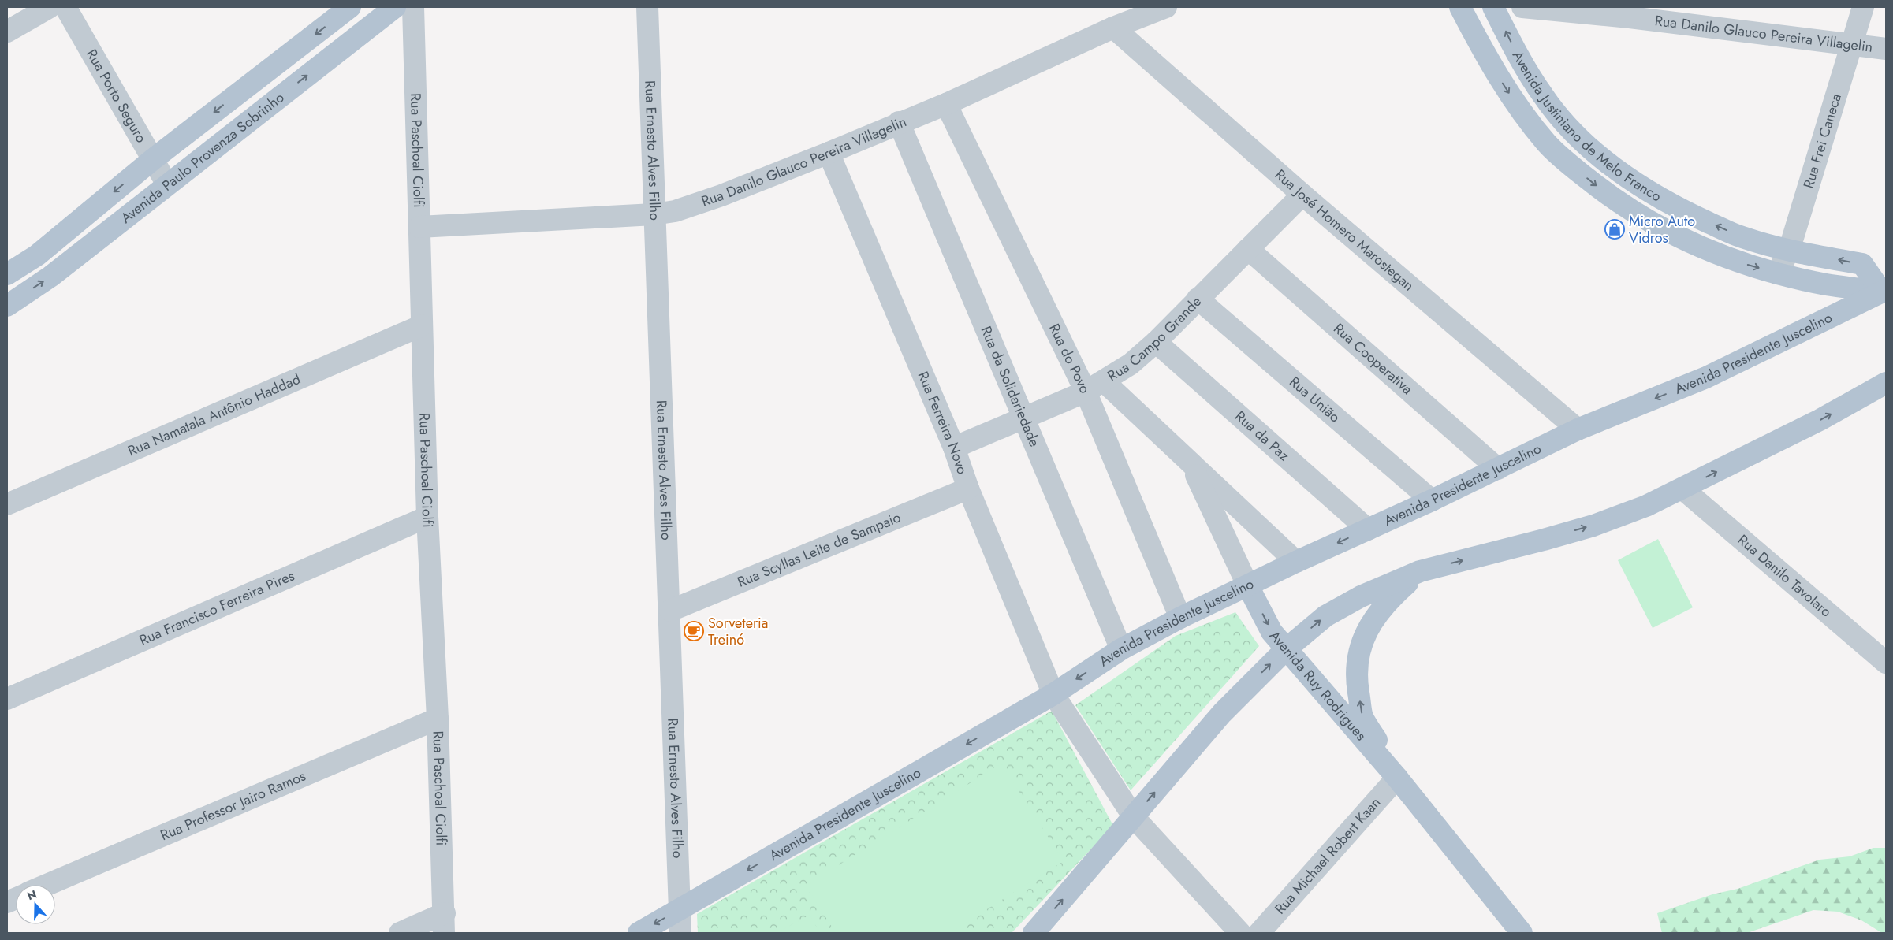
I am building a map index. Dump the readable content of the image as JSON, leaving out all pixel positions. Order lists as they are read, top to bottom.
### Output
{
  "streets": {
    "main road": [
      "Avenida Justiniano de Melo Franco",
      "Avenida Paulo Provenza Sobrinho",
      "Avenida Presidente Juscelino",
      "Avenida Ruy Rodrigues"
    ],
    "street": [
      "Rua Danilo Glauco Pereira Villagelin",
      "Rua Porto Seguro",
      "Rua Frei Caneca",
      "Rua Paschoal Ciolfi",
      "Rua Ernesto Alves Filho",
      "Rua José Homero Marostegan",
      "Rua Campo Grande",
      "Rua do Povo",
      "Rua Cooperativa",
      "Rua da Solidariedade",
      "Rua União",
      "Rua Namatala Antônio Haddad",
      "Rua Ferreira Novo",
      "Rua da Paz",
      "Rua Scyllas Leite de Sampaio",
      "Rua Danilo Tavolaro",
      "Rua Francisco Ferreira Pires",
      "Rua Professor Jairo Ramos",
      "Rua Michael Robert Kaan"
    ]
  },
  "crossings": [
    ["Rua Danilo Glauco Pereira Villagelin", "Rua Frei Caneca"],
    ["Rua Danilo Glauco Pereira Villagelin", "Rua Paschoal Ciolfi"],
    ["Rua Danilo Glauco Pereira Villagelin", "Rua Ernesto Alves Filho"],
    ["Rua Danilo Glauco Pereira Villagelin", "Rua José Homero Marostegan"],
    ["Rua Danilo Glauco Pereira Villagelin", "Rua do Povo"],
    ["Rua Danilo Glauco Pereira Villagelin", "Rua da Solidariedade"],
    ["Rua Danilo Glauco Pereira Villagelin", "Rua Ferreira Novo"],
    ["Rua Porto Seguro", "Avenida Paulo Provenza Sobrinho"],
    ["Avenida Justiniano de Melo Franco", "Rua Frei Caneca"],
    ["Avenida Justiniano de Melo Franco", "Avenida Presidente Juscelino"],
    ["Rua Paschoal Ciolfi", "Rua Namatala Antônio Haddad"],
    ["Rua Paschoal Ciolfi", "Rua Francisco Ferreira Pires"],
    ["Rua Paschoal Ciolfi", "Rua Professor Jairo Ramos"],
    ["Rua Ernesto Alves Filho", "Avenida Presidente Juscelino"],
    ["Rua Ernesto Alves Filho", "Rua Scyllas Leite de Sampaio"],
    ["Rua José Homero Marostegan", "Rua Campo Grande"],
    ["Rua José Homero Marostegan", "Avenida Presidente Juscelino"],
    ["Rua Campo Grande", "Rua do Povo"],
    ["Rua Campo Grande", "Rua Cooperativa"],
    ["Rua Campo Grande", "Rua da Solidariedade"],
    ["Rua Campo Grande", "Rua União"],
    ["Rua Campo Grande", "Rua Ferreira Novo"],
    ["Rua Campo Grande", "Rua da Paz"],
    ["Avenida Presidente Juscelino", "Rua do Povo"],
    ["Avenida Presidente Juscelino", "Rua Cooperativa"],
    ["Avenida Presidente Juscelino", "Rua da Solidariedade"],
    ["Avenida Presidente Juscelino", "Rua União"],
    ["Avenida Presidente Juscelino", "Rua Ferreira Novo"],
    ["Avenida Presidente Juscelino", "Rua da Paz"],
    ["Avenida Presidente Juscelino", "Avenida Ruy Rodrigues"],
    ["Rua Ferreira Novo", "Rua Scyllas Leite de Sampaio"],
    ["Avenida Ruy Rodrigues", "Rua Michael Robert Kaan"]
  ],
  "places": {
    "shop": ["Micro Auto Vidros"],
    "cafe": ["Sorveteria Treinó"]
  },
  "north": "top"
}
